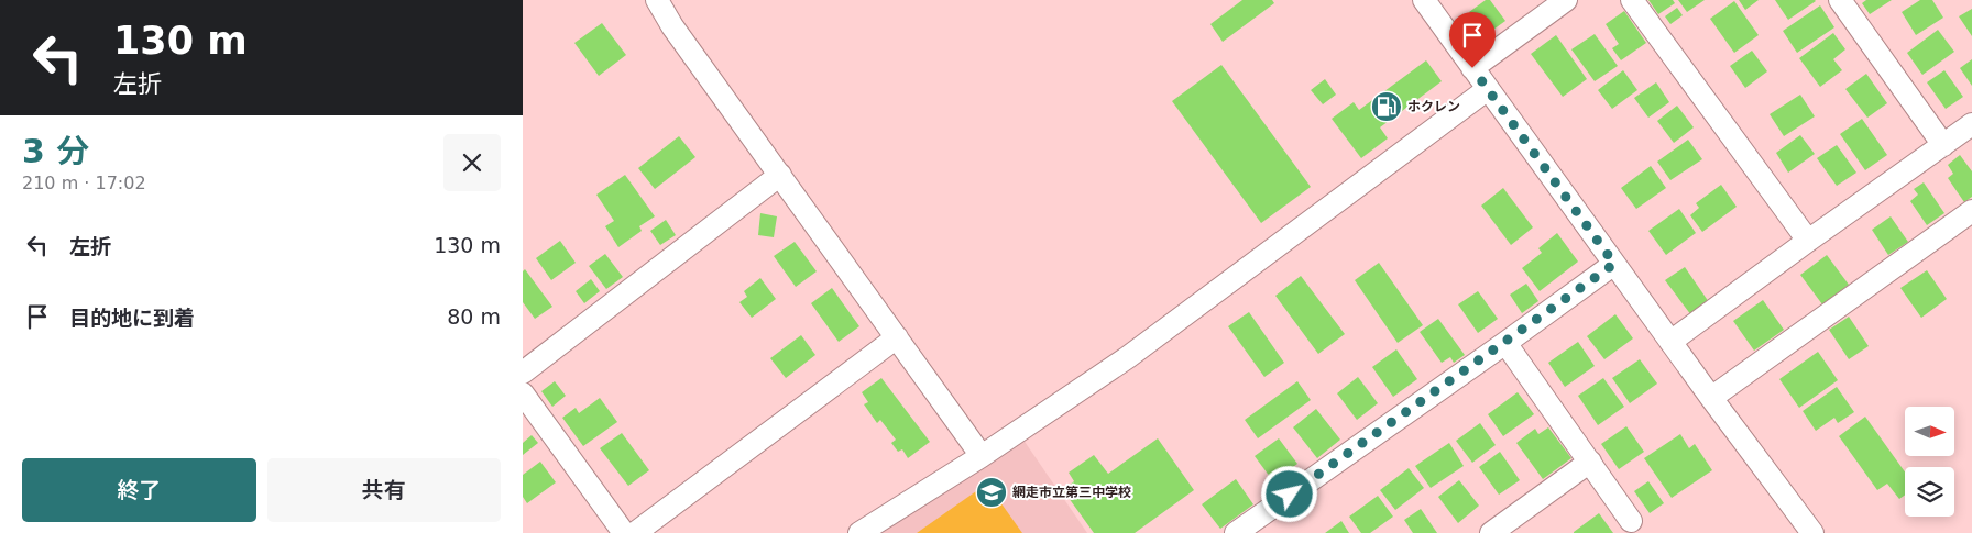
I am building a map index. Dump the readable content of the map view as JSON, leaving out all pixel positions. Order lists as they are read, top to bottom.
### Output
{
  "places": {
    "fuel station": ["ホクレン"],
    "school or university": ["網走市立第三中学校"]
  },
  "north": "right",
  "page": {
    "turn": ["130 m", "左折"],
    "heading": ["3 分", "210 m · 17:02"],
    "list": [
      {
        "name": "左折",
        "value": "130 m"
      },
      {
        "name": "目的地に到着",
        "value": "80 m"
      }
    ],
    "buttons": ["終了", "共有"]
  }
}
